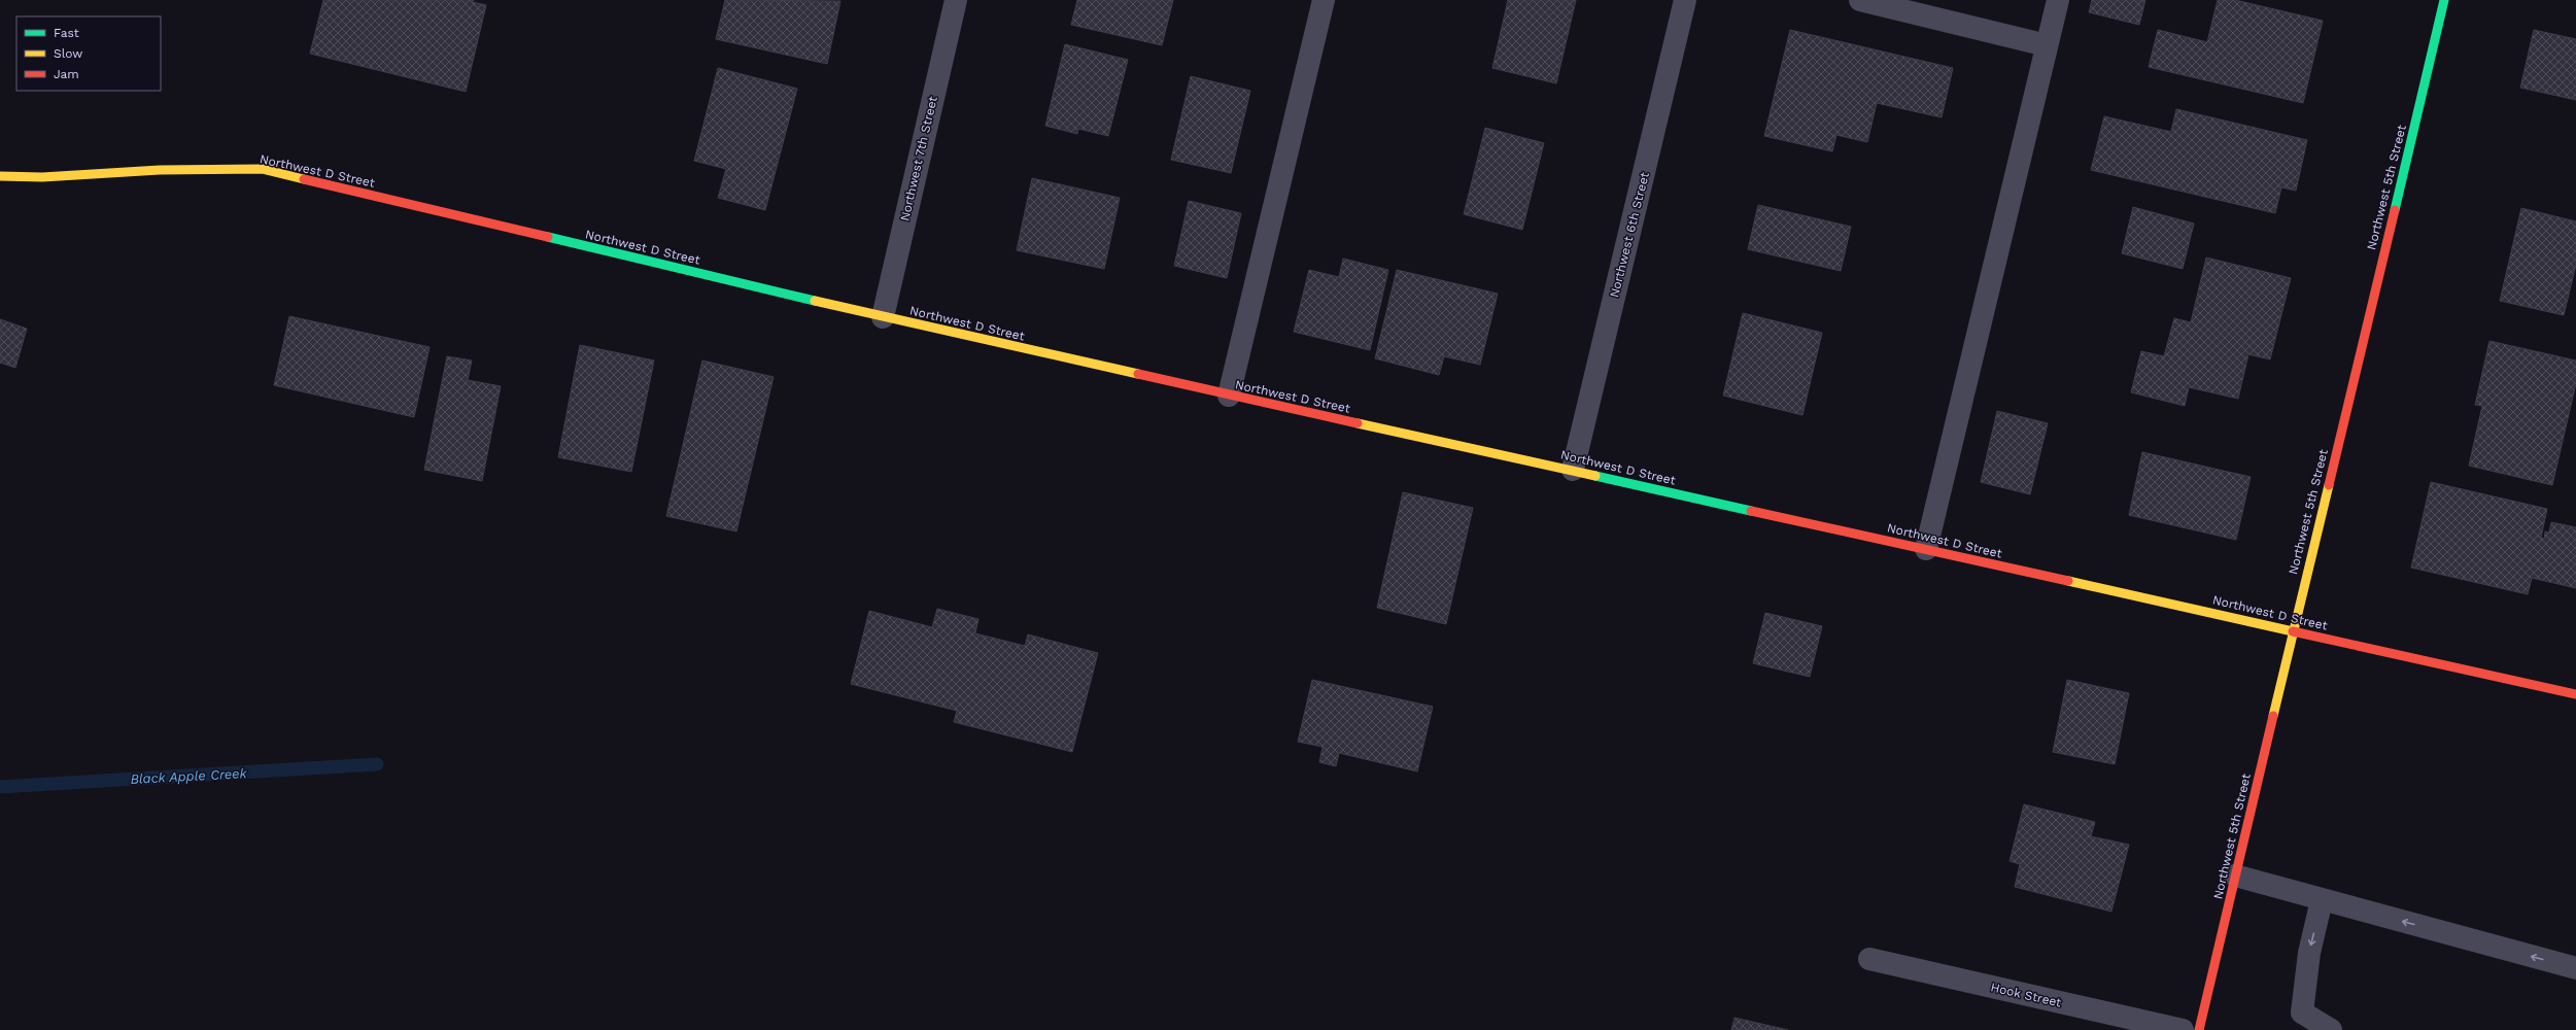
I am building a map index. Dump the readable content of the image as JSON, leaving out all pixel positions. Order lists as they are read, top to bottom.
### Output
{
  "streets": {
    "street": [
      "Northwest 7th Street",
      "Northwest D Street",
      "Northwest 5th Street",
      "Northwest 6th Street",
      "Hook Street"
    ]
  },
  "crossings": [
    ["Northwest 7th Street", "Northwest D Street"],
    ["Northwest D Street", "Northwest 5th Street"],
    ["Northwest D Street", "Northwest 6th Street"]
  ],
  "water": ["Black Apple Creek"],
  "legend": ["Fast", "Slow", "Jam"]
}
